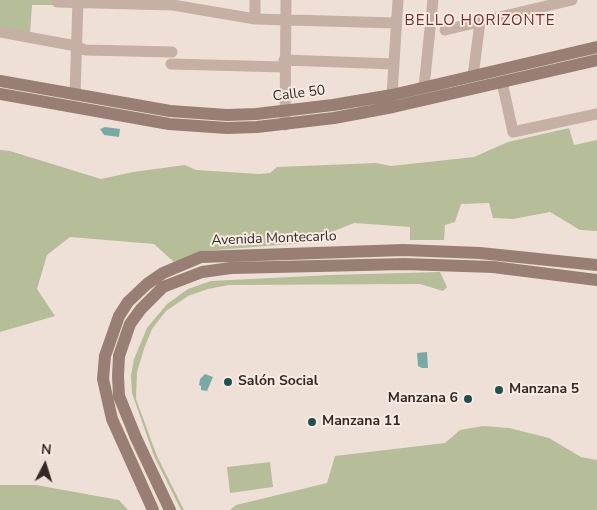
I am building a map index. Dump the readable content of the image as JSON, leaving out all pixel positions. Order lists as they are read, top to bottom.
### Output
{
  "streets": {
    "main road": ["Calle 50", "Avenida Montecarlo"]
  },
  "districts": ["BELLO HORIZONTE"],
  "places": [
    "Salón Social",
    "Manzana 5",
    "Manzana 6",
    "Manzana 11"
  ],
  "north": "top"
}
